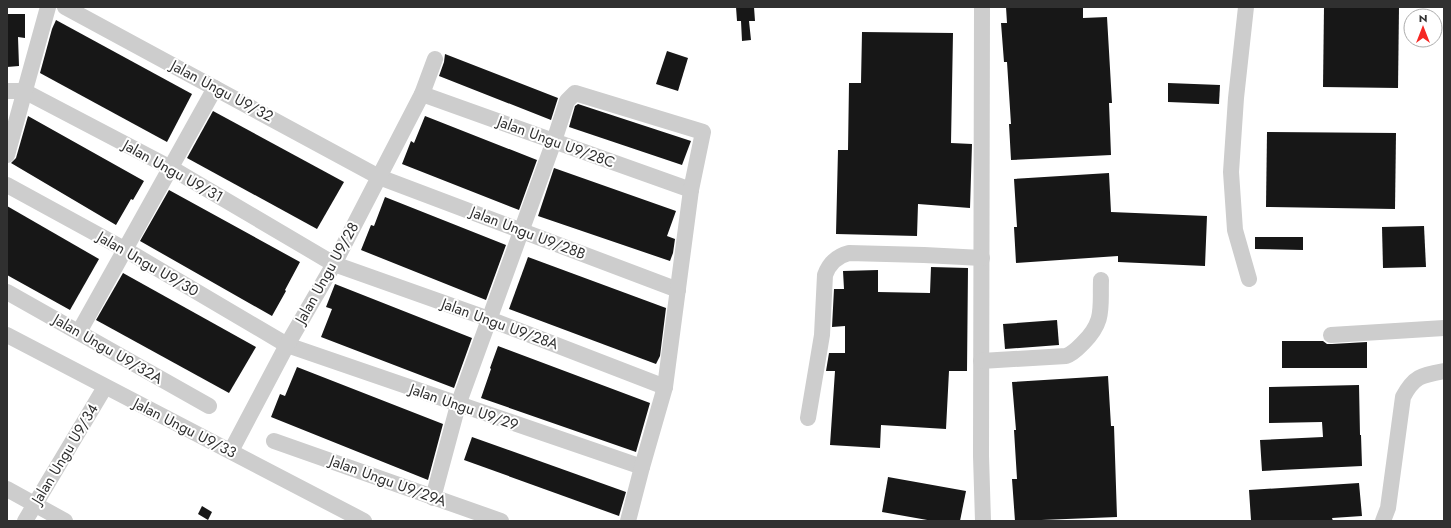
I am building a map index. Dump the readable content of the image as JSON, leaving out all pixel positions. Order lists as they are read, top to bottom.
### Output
{
  "streets": {
    "street": [
      "Jalan Ungu U9/32",
      "Jalan Ungu U9/28C",
      "Jalan Ungu U9/31",
      "Jalan Ungu U9/28B",
      "Jalan Ungu U9/30",
      "Jalan Ungu U9/28",
      "Jalan Ungu U9/28A",
      "Jalan Ungu U9/32A",
      "Jalan Ungu U9/29",
      "Jalan Ungu U9/33",
      "Jalan Ungu U9/34",
      "Jalan Ungu U9/29A"
    ]
  },
  "crossings": [
    ["Jalan Ungu U9/32", "Jalan Ungu U9/28B"],
    ["Jalan Ungu U9/32", "Jalan Ungu U9/28"],
    ["Jalan Ungu U9/28C", "Jalan Ungu U9/28"],
    ["Jalan Ungu U9/31", "Jalan Ungu U9/28"],
    ["Jalan Ungu U9/31", "Jalan Ungu U9/28A"],
    ["Jalan Ungu U9/28B", "Jalan Ungu U9/28"],
    ["Jalan Ungu U9/30", "Jalan Ungu U9/28"],
    ["Jalan Ungu U9/30", "Jalan Ungu U9/29"],
    ["Jalan Ungu U9/28", "Jalan Ungu U9/28A"],
    ["Jalan Ungu U9/28", "Jalan Ungu U9/29"],
    ["Jalan Ungu U9/28", "Jalan Ungu U9/33"],
    ["Jalan Ungu U9/33", "Jalan Ungu U9/34"]
  ],
  "north": "top"
}
